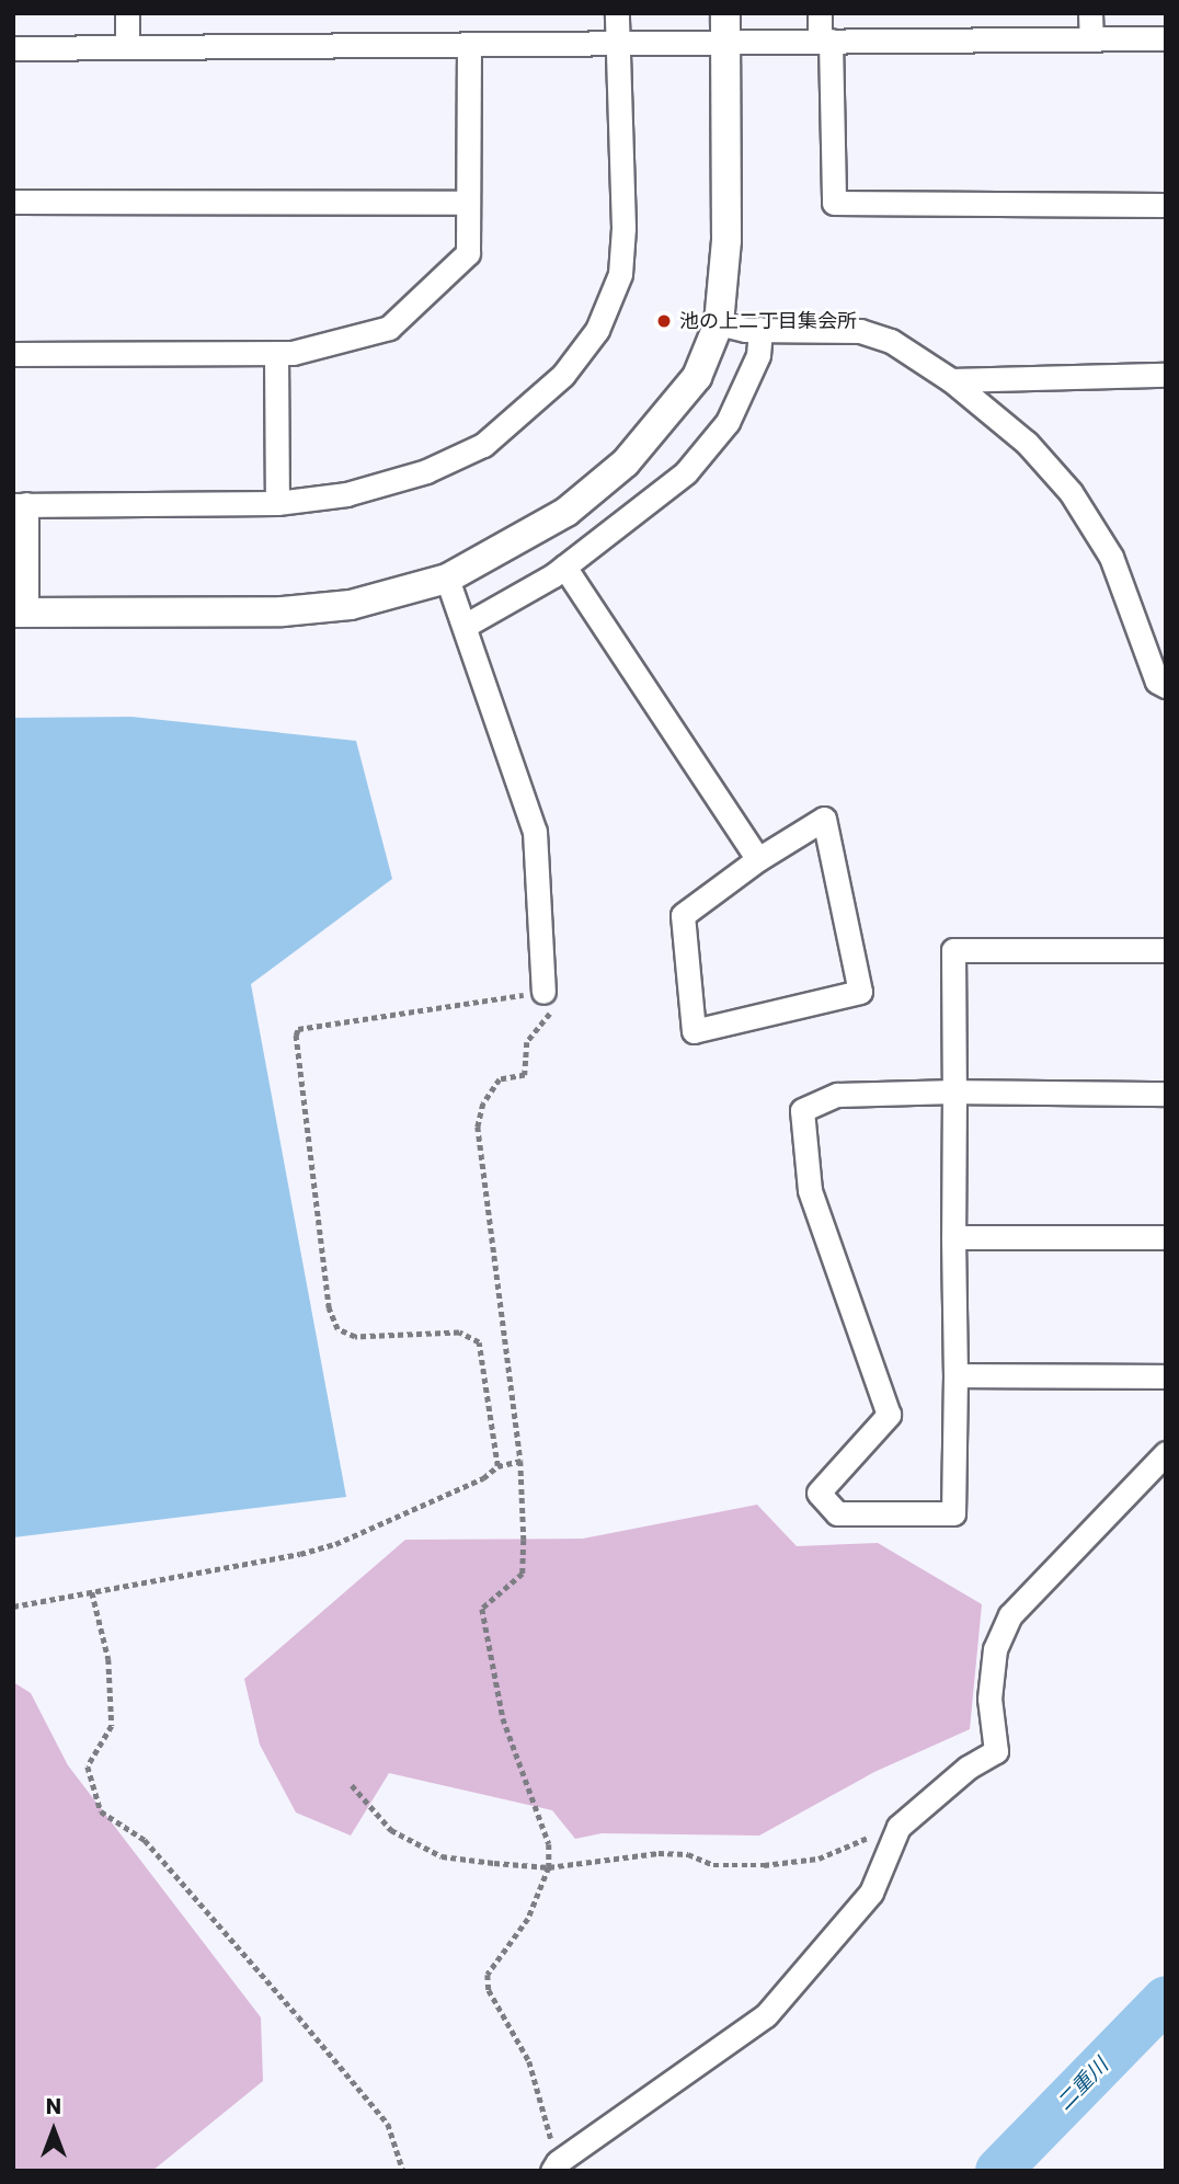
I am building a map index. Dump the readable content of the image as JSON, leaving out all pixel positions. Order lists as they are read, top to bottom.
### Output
{
  "water": ["二重川"],
  "places": ["池の上二丁目集会所"],
  "north": "top"
}
